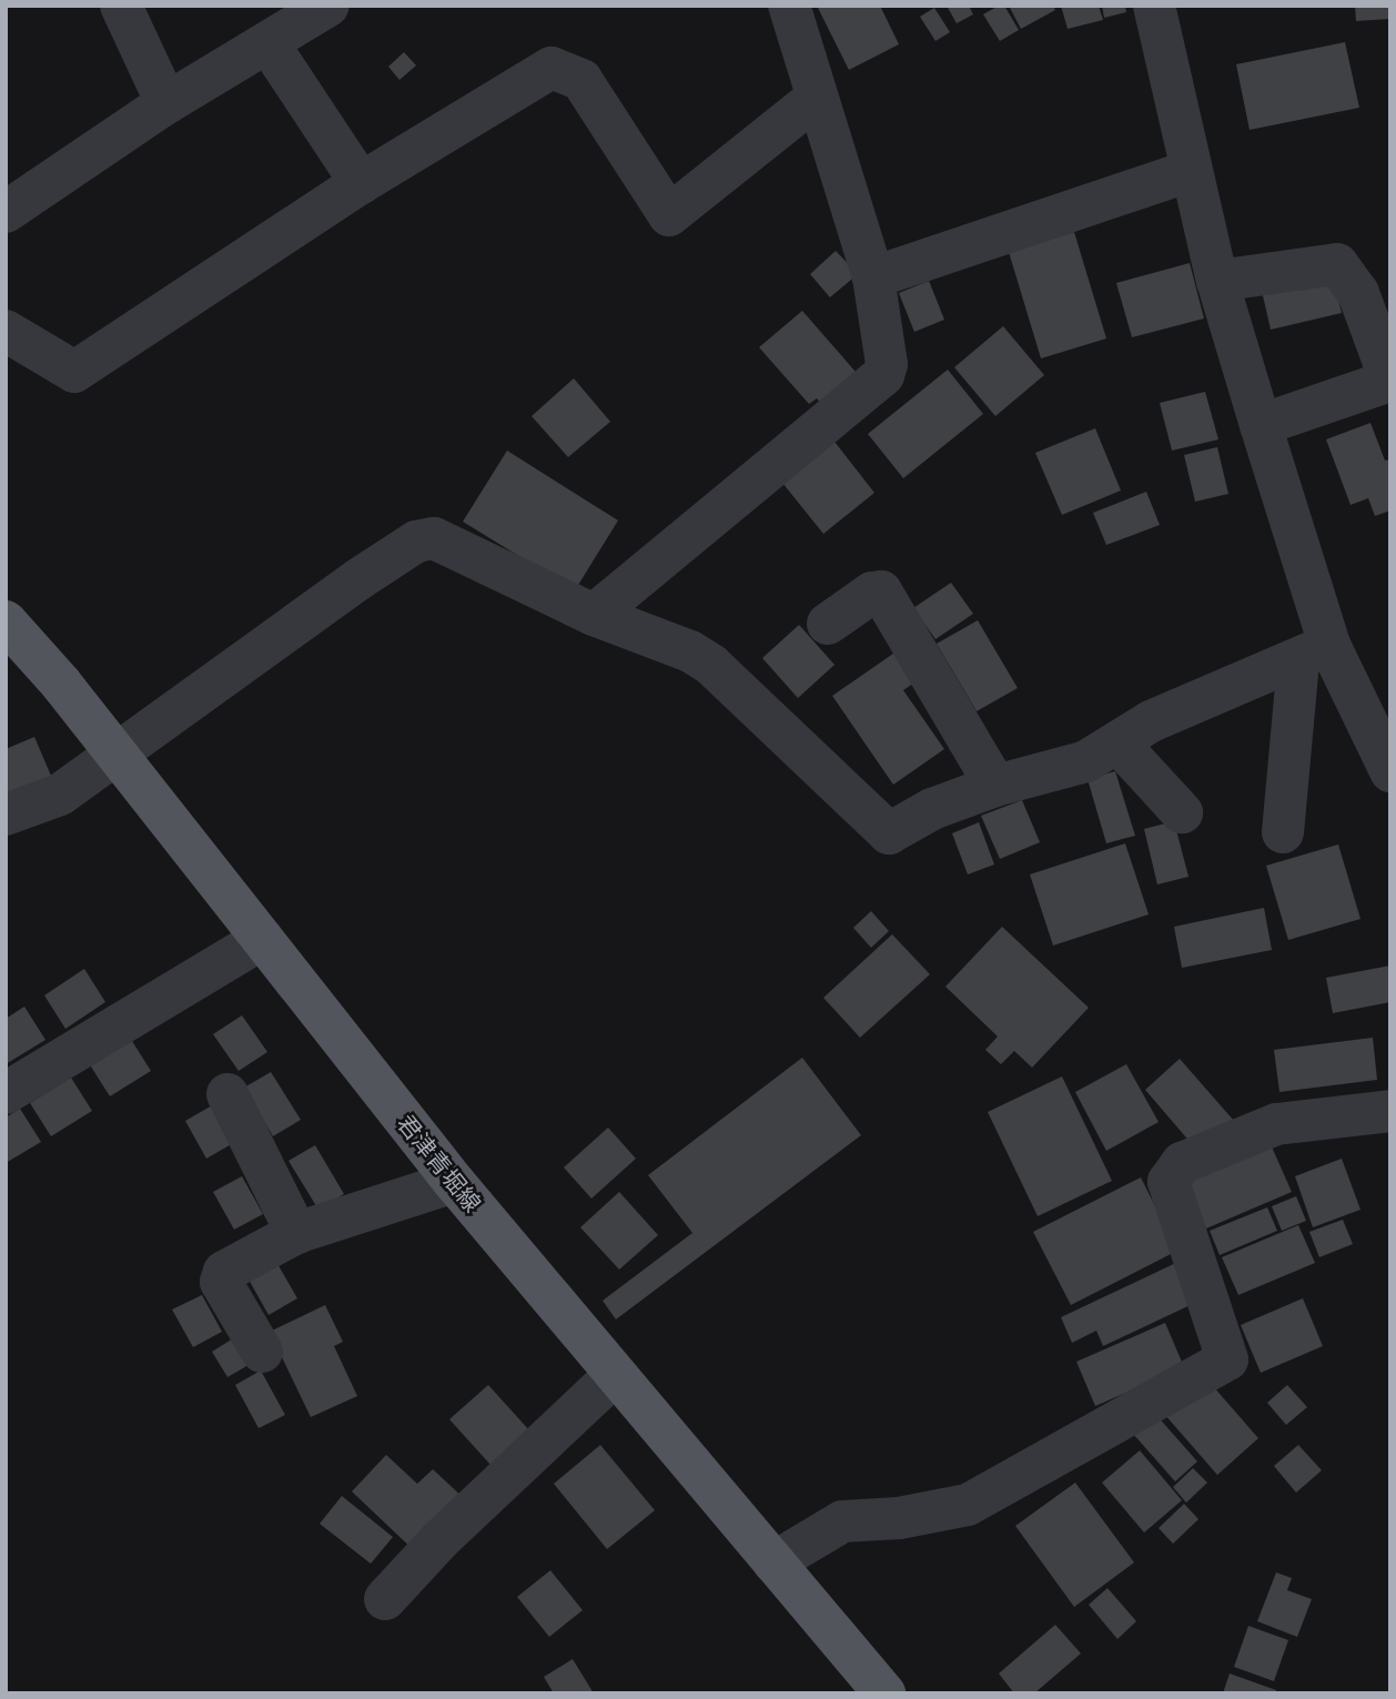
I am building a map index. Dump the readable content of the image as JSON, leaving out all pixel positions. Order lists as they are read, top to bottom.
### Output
{
  "streets": {
    "main road": ["君津青堀線"]
  }
}
